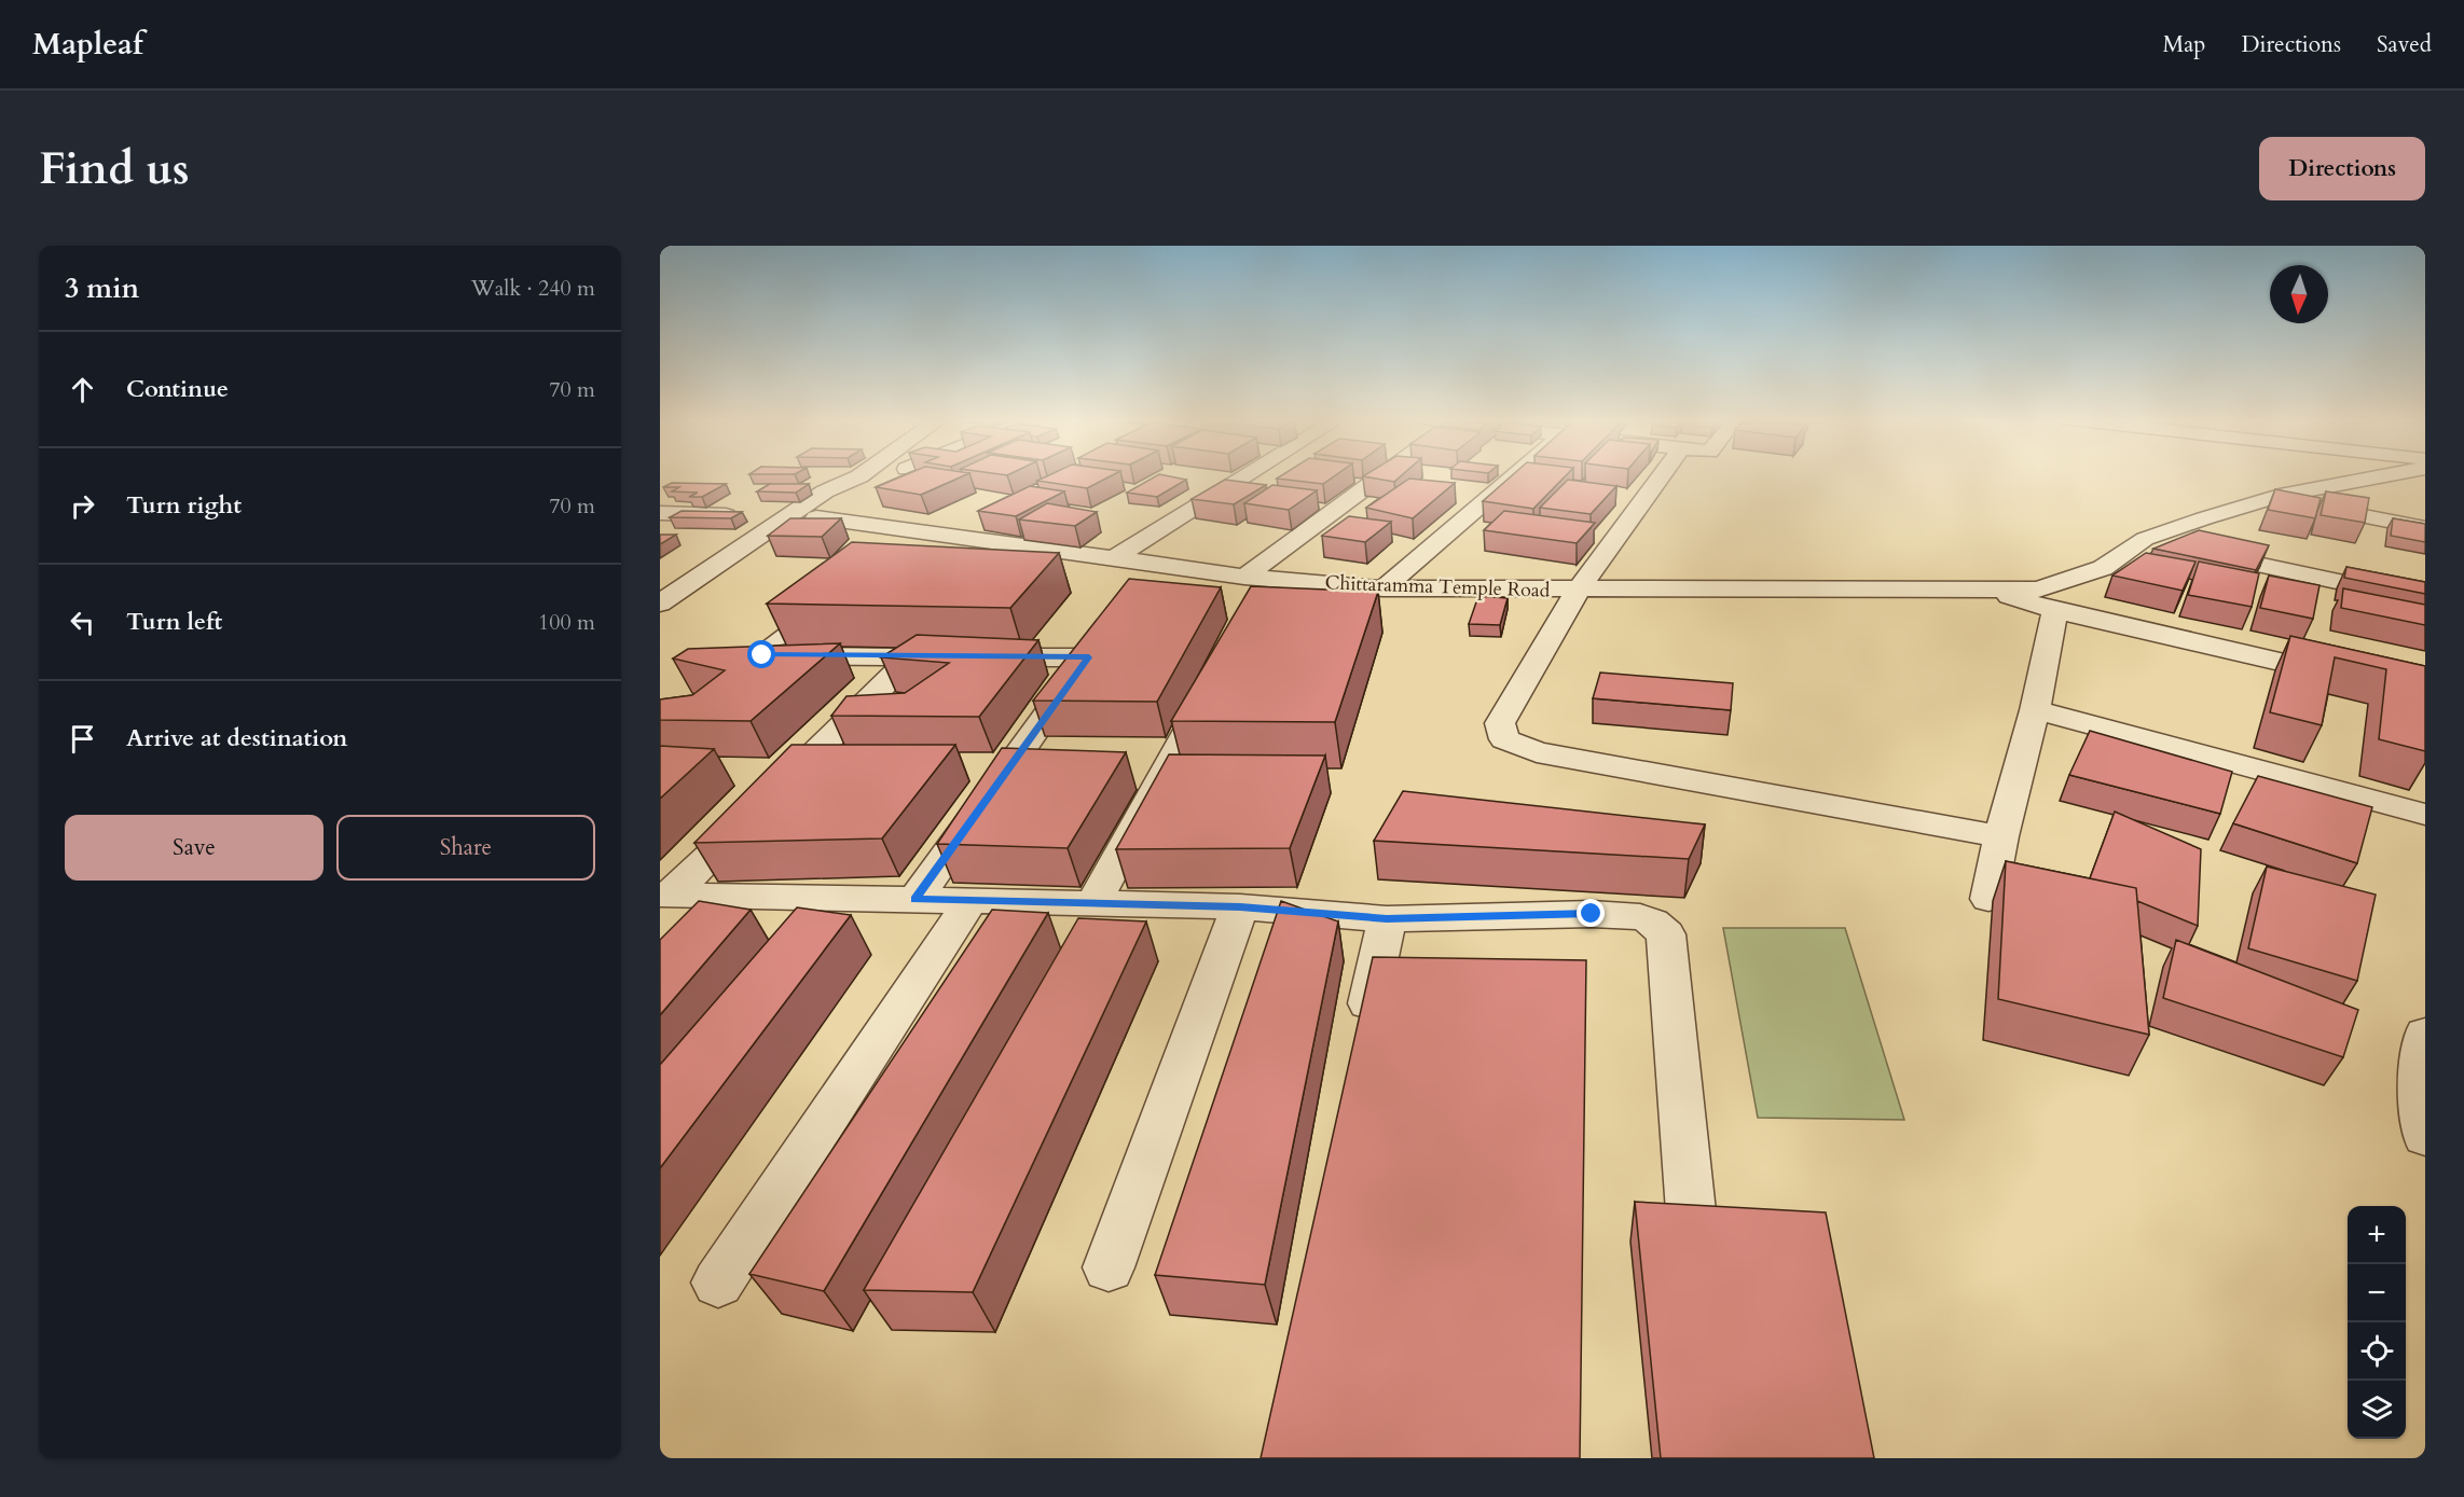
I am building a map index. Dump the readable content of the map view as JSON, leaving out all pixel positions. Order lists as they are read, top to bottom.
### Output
{
  "streets": {
    "street": ["Chittaramma Temple Road"]
  },
  "north": "bottom",
  "page": {
    "header": "Mapleaf",
    "nav": ["Map", "Directions", "Saved"],
    "buttons": [
      "Directions",
      ["Save", "Share"]
    ],
    "title": "Find us",
    "heading": ["3 min", "Walk · 240 m"],
    "list": [
      ["Continue", "70 m"],
      ["Turn right", "70 m"],
      ["Turn left", "100 m"],
      "Arrive at destination"
    ],
    "map_buttons": ["+", "−"]
  }
}
